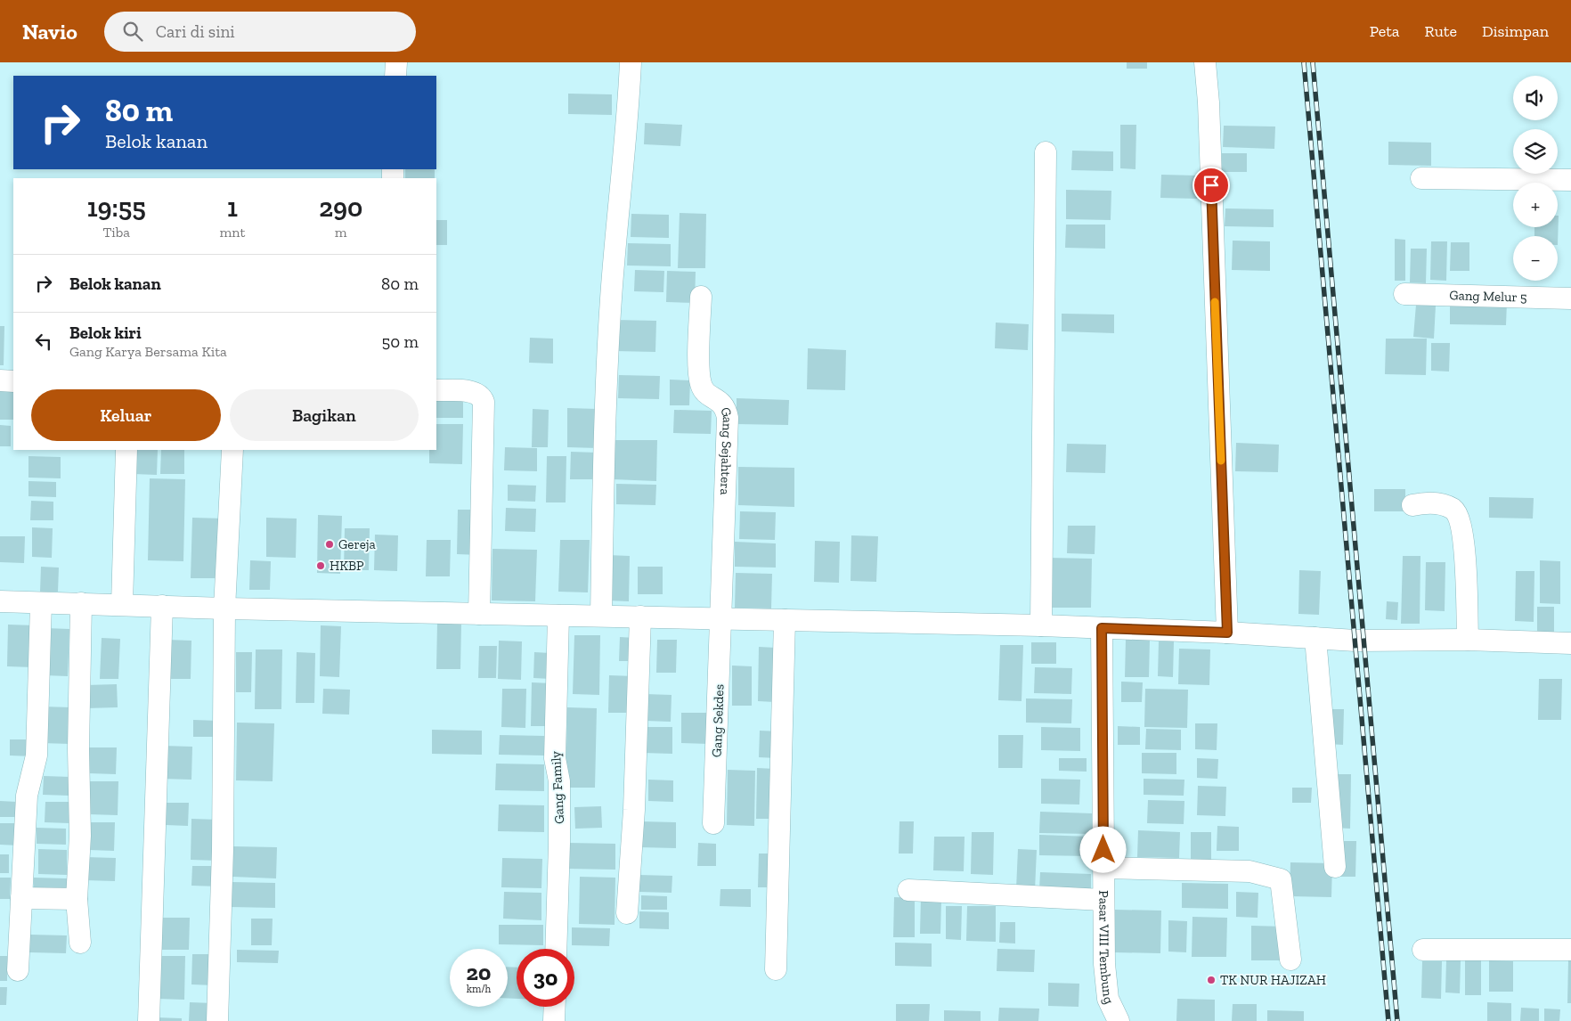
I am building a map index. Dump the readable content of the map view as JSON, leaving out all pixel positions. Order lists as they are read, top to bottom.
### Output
{
  "streets": {
    "street": [
      "Gang Melur 5",
      "Gang Sejahtera",
      "Gang Sekdes",
      "Gang Family",
      "Pasar VIII Tembung"
    ]
  },
  "crossings": [
    ["Gang Sejahtera", "Gang Sekdes"]
  ],
  "places": ["Gereja", "HKBP", "TK NUR HAJIZAH"],
  "page": {
    "header": "Navio",
    "search": "Cari di sini",
    "nav": ["Peta", "Rute", "Disimpan"],
    "map_buttons": ["+", "−"],
    "turn": ["80 m", "Belok kanan"],
    "eta": [
      "19:55",
      "Tiba",
      "1",
      "mnt",
      "290",
      "m"
    ],
    "list": [
      {
        "name": "Belok kanan",
        "value": "80 m"
      },
      {
        "name": "Belok kiri",
        "note": "Gang Karya Bersama Kita",
        "value": "50 m"
      }
    ],
    "buttons": ["Keluar", "Bagikan"],
    "speed": "20 km/h",
    "limit": "30"
  }
}
